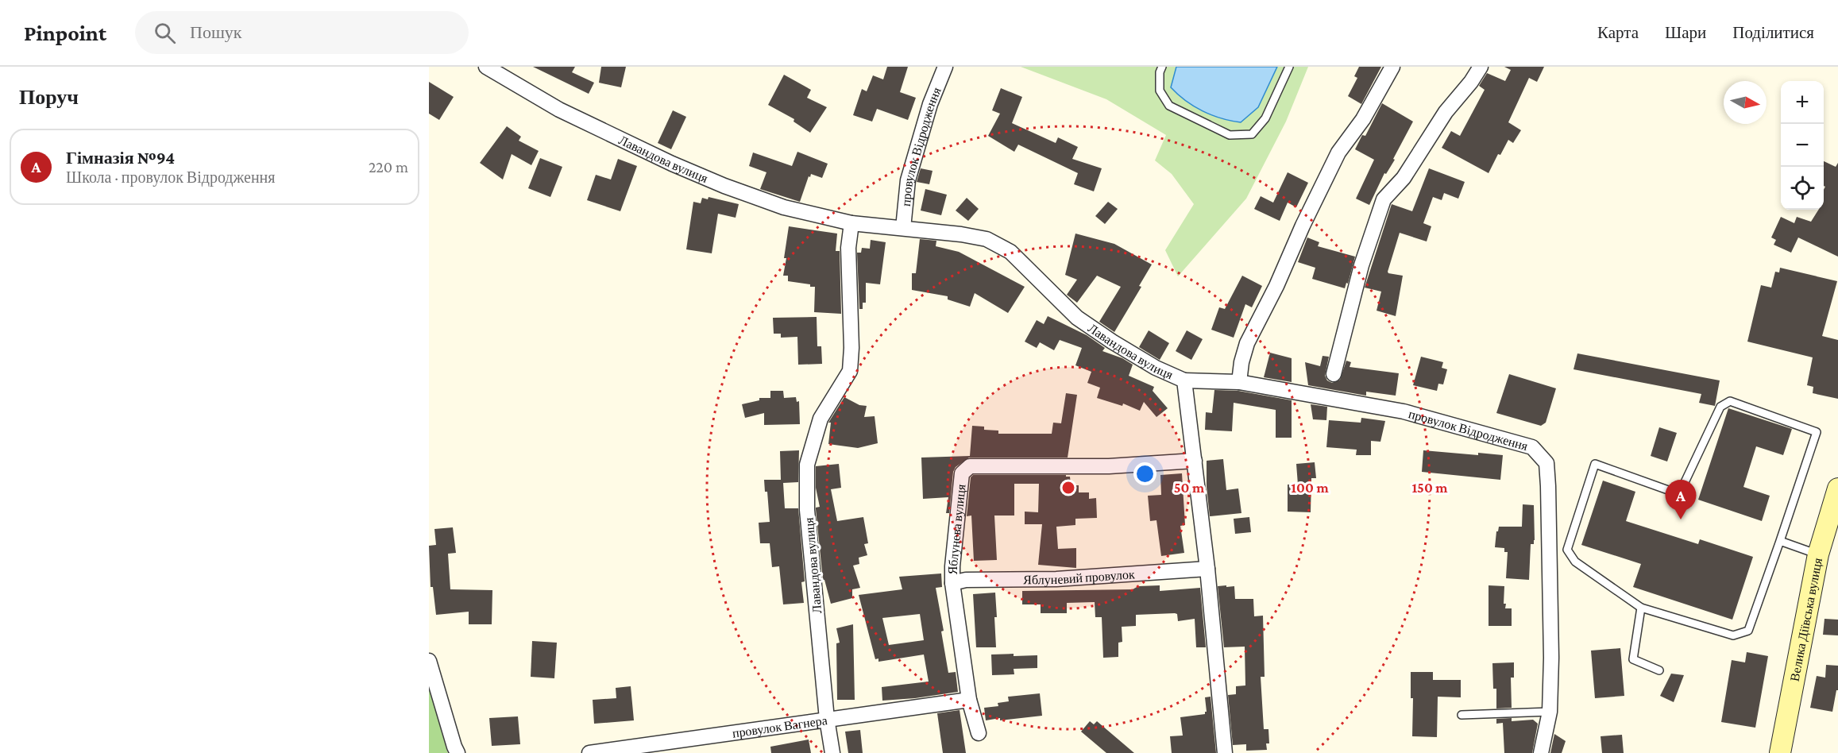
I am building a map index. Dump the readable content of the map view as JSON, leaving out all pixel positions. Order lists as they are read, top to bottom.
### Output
{
  "streets": {
    "street": [
      "провулок Відродження",
      "Лавандова вулиця",
      "Яблунева вулиця",
      "Яблуневий провулок",
      "Велика Діївська вулиця",
      "провулок Вагнера"
    ]
  },
  "crossings": [
    ["провулок Відродження", "Лавандова вулиця"],
    ["Лавандова вулиця", "Яблунева вулиця"],
    ["Лавандова вулиця", "Яблуневий провулок"],
    ["Лавандова вулиця", "провулок Вагнера"],
    ["Яблунева вулиця", "Яблуневий провулок"],
    ["Яблунева вулиця", "провулок Вагнера"]
  ],
  "north": "right",
  "page": {
    "header": "Pinpoint",
    "search": "Пошук",
    "nav": ["Карта", "Шари", "Поділитися"],
    "heading": "Поруч",
    "map_buttons": ["+", "−"],
    "list": [
      {
        "mark": "A",
        "name": "Гімназія №94",
        "note": "Школа · провулок Відродження",
        "value": "220 m"
      }
    ],
    "pins": "A"
  },
  "rings": ["50 m", "100 m", "150 m"]
}
